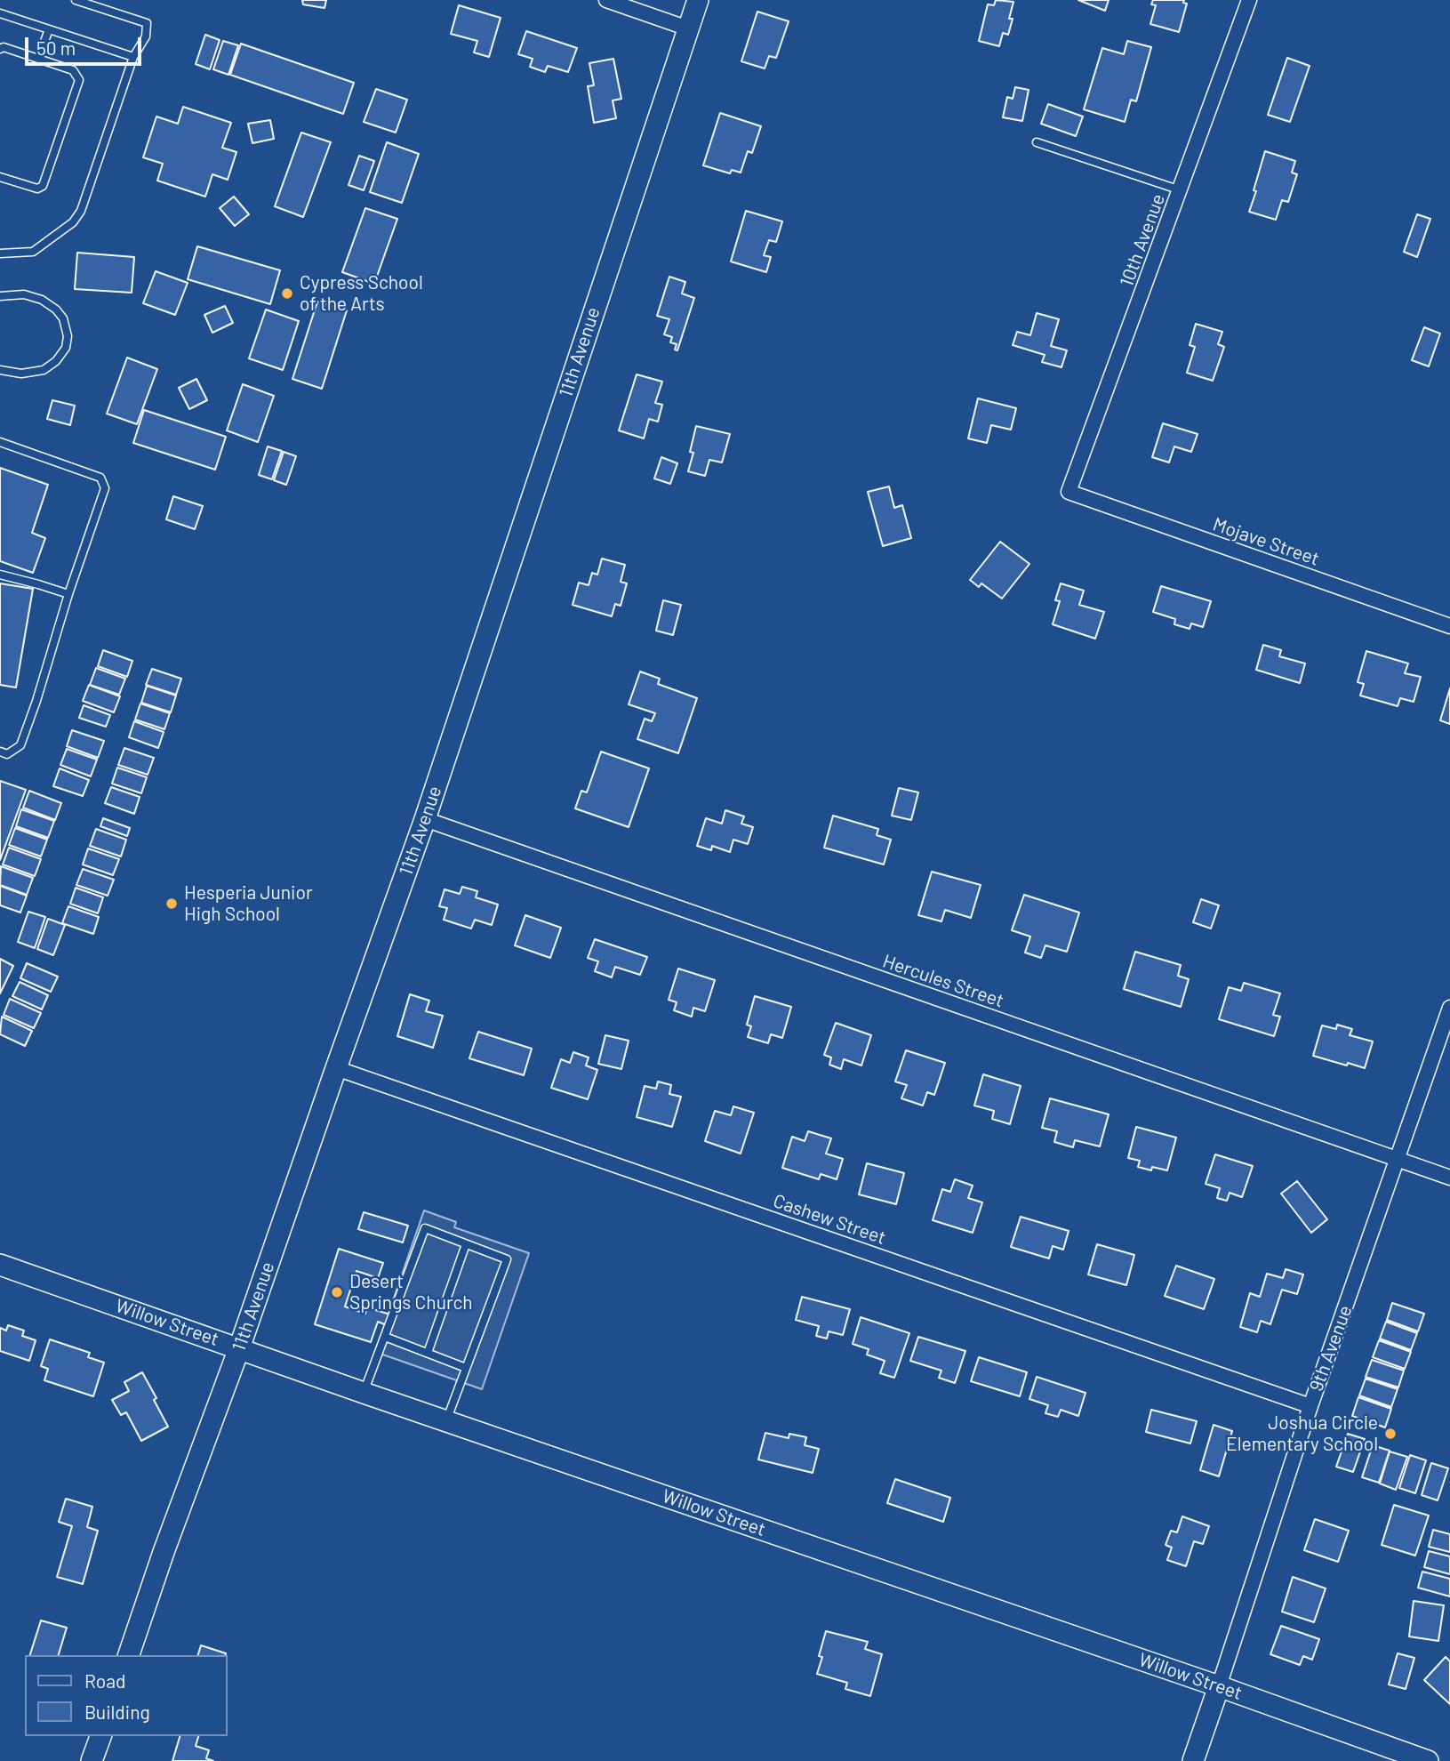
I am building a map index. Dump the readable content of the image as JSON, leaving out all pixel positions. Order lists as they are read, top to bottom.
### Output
{
  "streets": {
    "main road": ["11th Avenue", "Willow Street", "9th Avenue"],
    "street": [
      "10th Avenue",
      "Mojave Street",
      "Hercules Street",
      "Cashew Street"
    ]
  },
  "crossings": [
    ["10th Avenue", "Mojave Street"],
    ["11th Avenue", "Hercules Street"],
    ["11th Avenue", "Cashew Street"],
    ["11th Avenue", "Willow Street"],
    ["Hercules Street", "9th Avenue"],
    ["Cashew Street", "9th Avenue"],
    ["Willow Street", "9th Avenue"]
  ],
  "places": [
    "Cypress School of the Arts",
    "Hesperia Junior High School",
    "Desert Springs Church",
    "Joshua Circle Elementary School"
  ],
  "legend": ["Road", "Building"],
  "scale_bar": "50 m"
}
